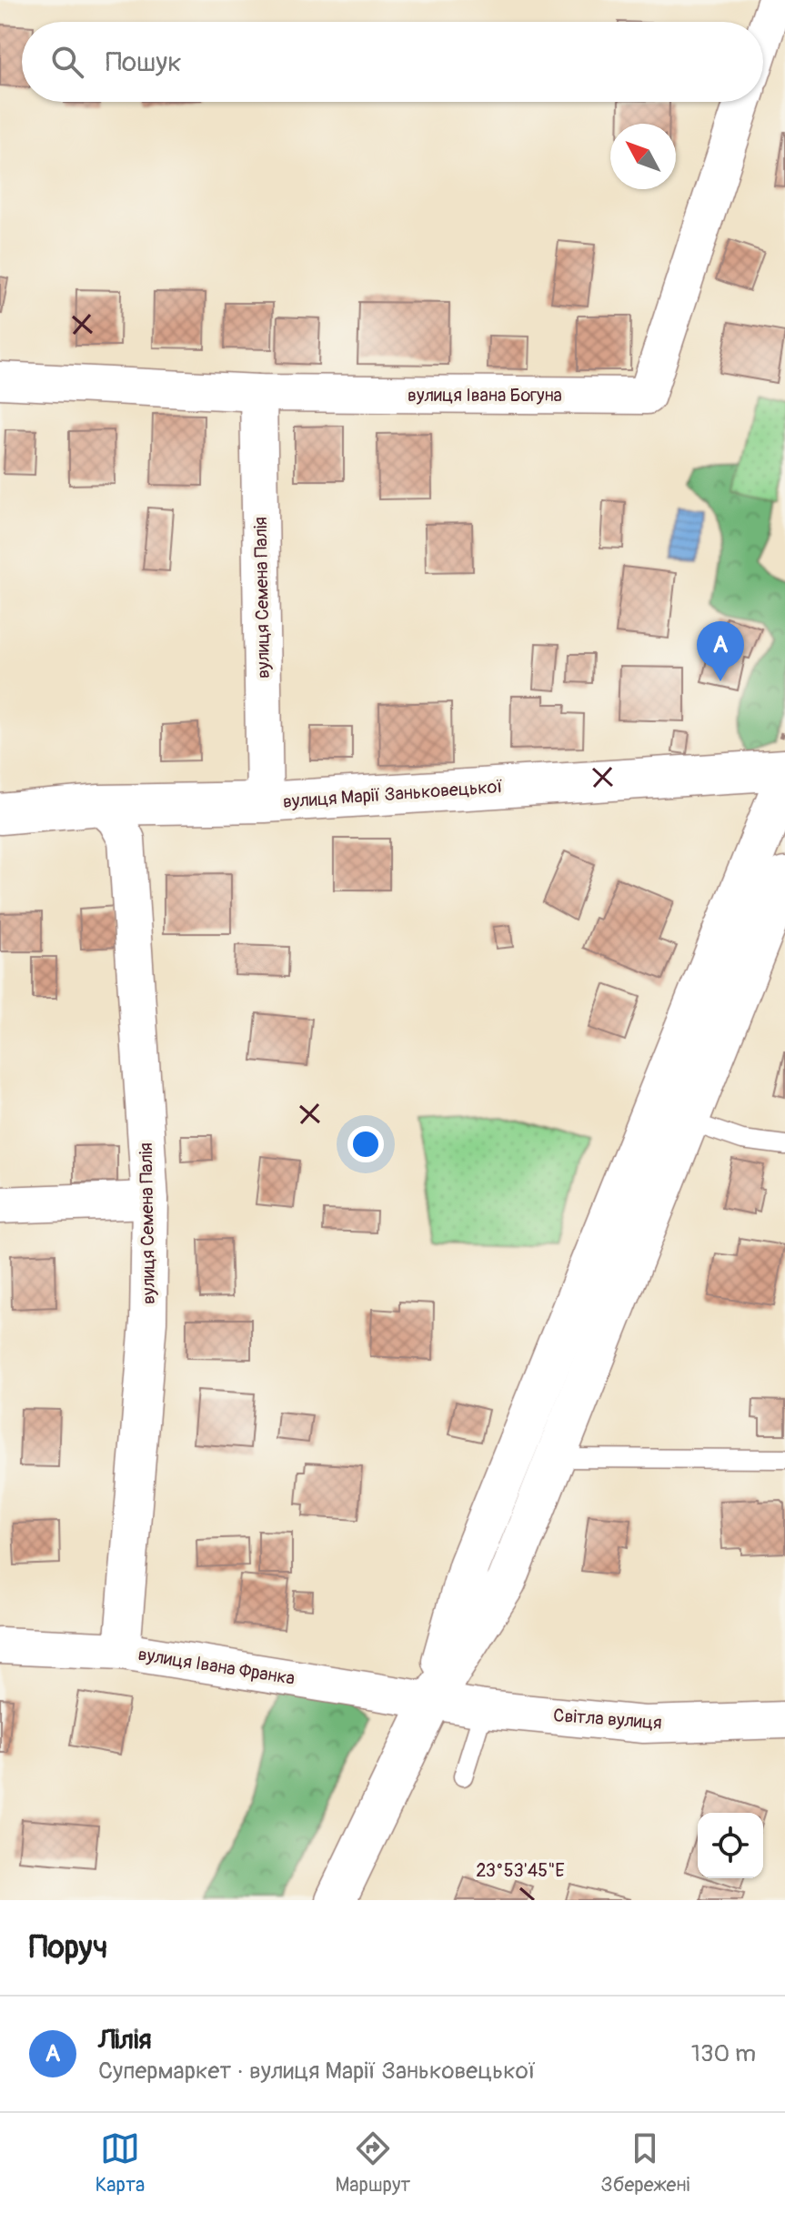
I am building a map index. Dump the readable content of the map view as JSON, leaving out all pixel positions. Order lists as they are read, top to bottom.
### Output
{
  "streets": {
    "main road": ["вулиця Марії Заньковецької"],
    "street": [
      "вулиця Івана Богуна",
      "вулиця Семена Палія",
      "вулиця Івана Франка",
      "Світла вулиця"
    ]
  },
  "crossings": [
    ["вулиця Івана Богуна", "вулиця Семена Палія"],
    ["вулиця Семена Палія", "вулиця Марії Заньковецької"],
    ["вулиця Семена Палія", "вулиця Івана Франка"],
    ["вулиця Івана Франка", "Світла вулиця"]
  ],
  "north": "top left",
  "page": {
    "search": "Пошук",
    "pins": "A",
    "heading": "Поруч",
    "list": [
      {
        "mark": "A",
        "name": "Лілія",
        "note": "Супермаркет · вулиця Марії Заньковецької",
        "value": "130 m"
      }
    ],
    "nav": ["Карта", "Маршрут", "Збережені"]
  },
  "coordinates": ["23°53'45\"E"]
}
